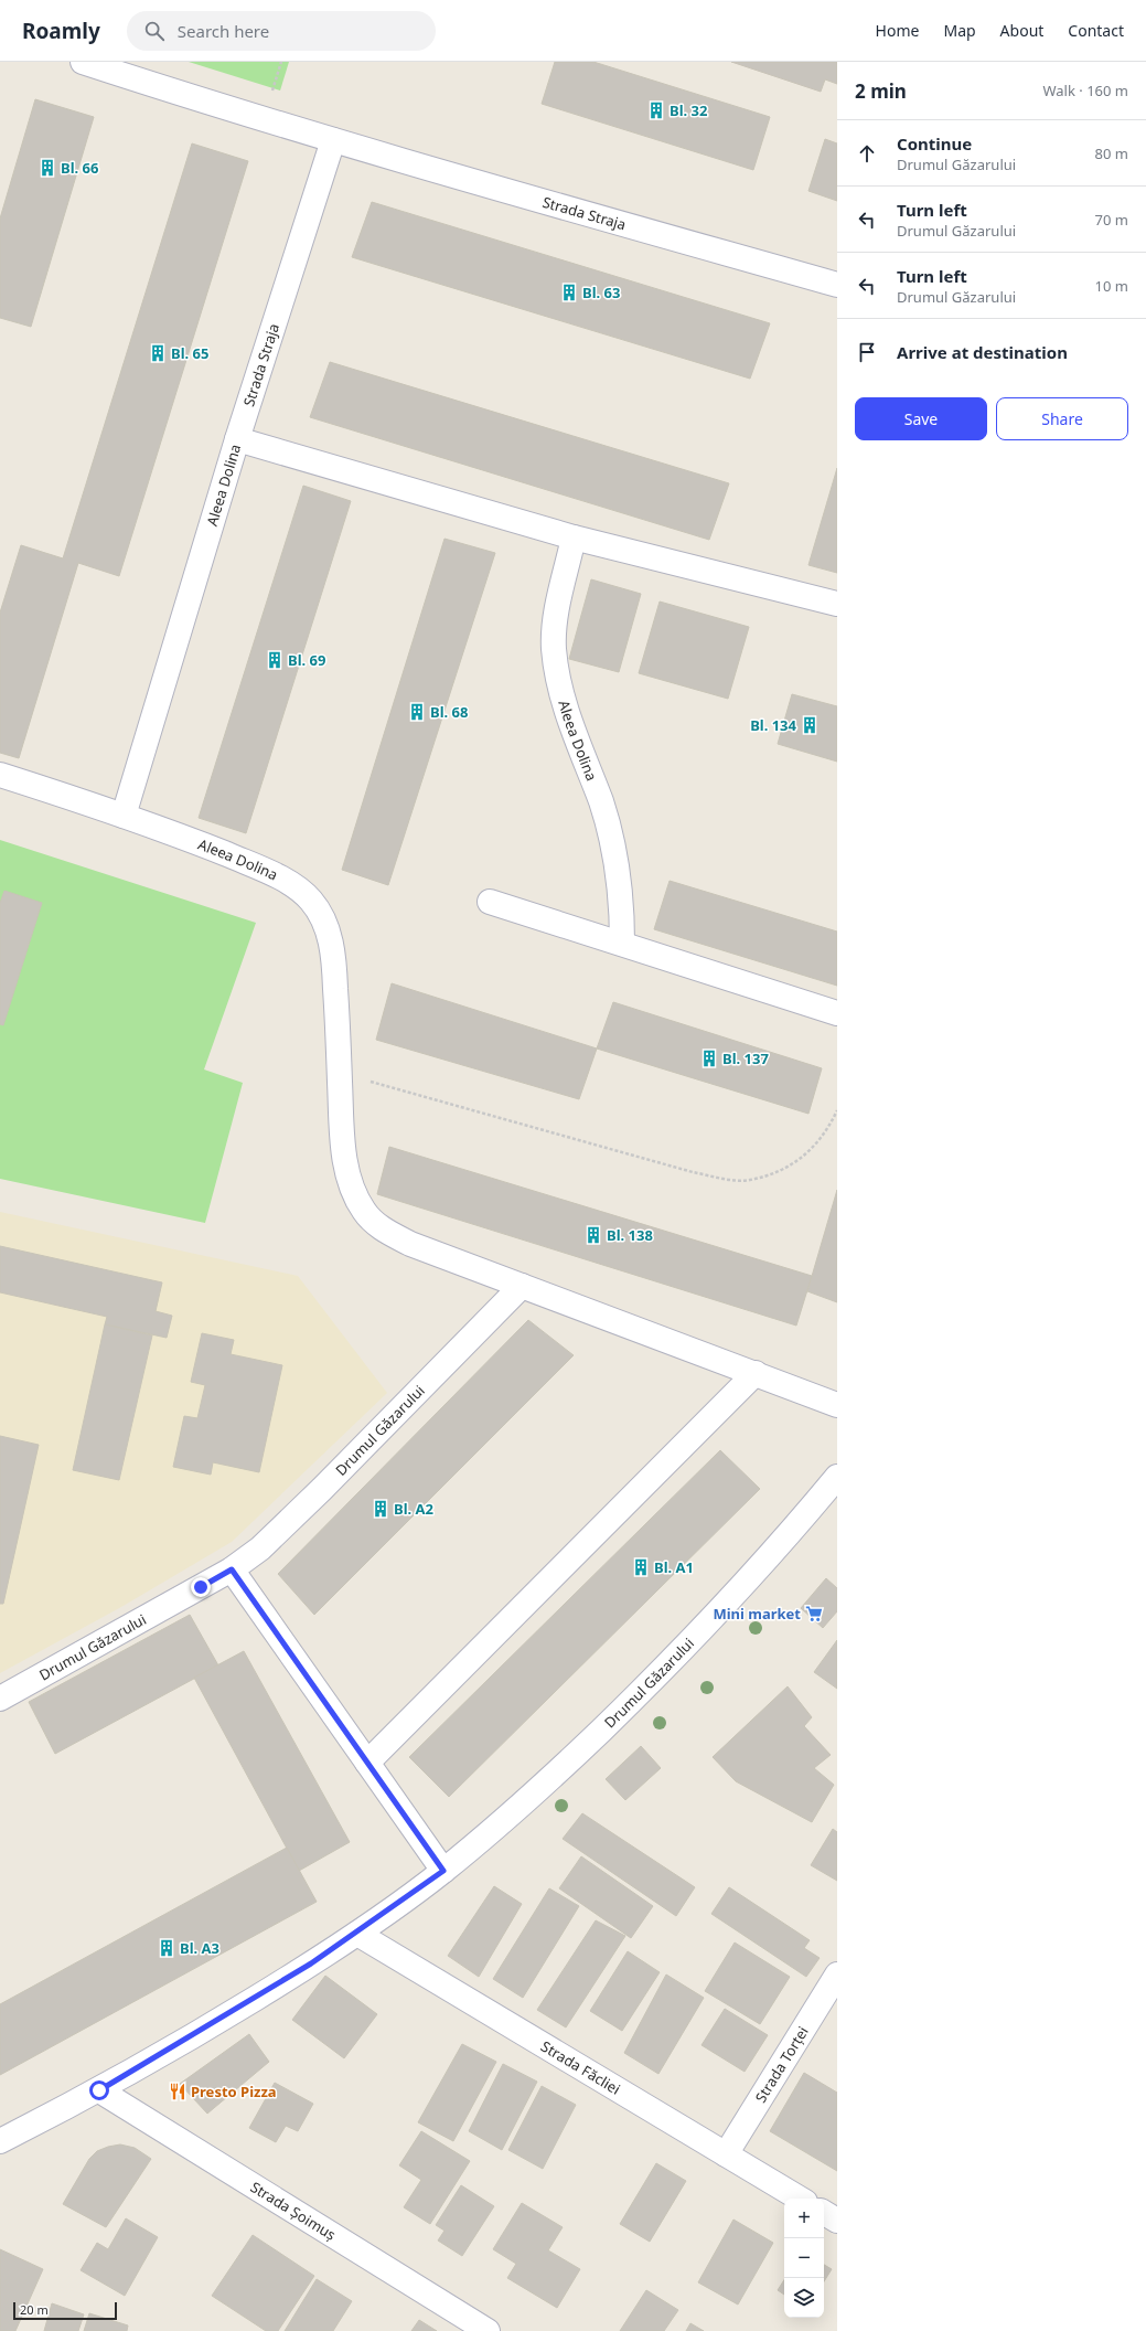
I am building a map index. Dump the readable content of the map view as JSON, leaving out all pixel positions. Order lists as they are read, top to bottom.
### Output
{
  "streets": {
    "street": [
      "Strada Straja",
      "Aleea Dolina",
      "Drumul Găzarului",
      "Strada Torței",
      "Strada Făcliei",
      "Strada Șoimuș"
    ]
  },
  "crossings": [
    ["Strada Straja", "Aleea Dolina"],
    ["Aleea Dolina", "Drumul Găzarului"],
    ["Drumul Găzarului", "Strada Făcliei"],
    ["Drumul Găzarului", "Strada Șoimuș"],
    ["Strada Torței", "Strada Făcliei"]
  ],
  "places": {
    "building": [
      "Bl. 32",
      "Bl. 66",
      "Bl. 63",
      "Bl. 65",
      "Bl. 69",
      "Bl. 68",
      "Bl. 134",
      "Bl. 137",
      "Bl. 138",
      "Bl. A2",
      "Bl. A1",
      "Bl. A3"
    ],
    "supermarket": ["Mini market"],
    "restaurant": ["Presto Pizza"]
  },
  "scale_bar": "20 m",
  "page": {
    "header": "Roamly",
    "search": "Search here",
    "nav": [
      "Home",
      "Map",
      "About",
      "Contact"
    ],
    "heading": ["2 min", "Walk · 160 m"],
    "list": [
      ["Continue", "Drumul Găzarului", "80 m"],
      ["Turn left", "Drumul Găzarului", "70 m"],
      ["Turn left", "Drumul Găzarului", "10 m"],
      "Arrive at destination"
    ],
    "buttons": ["Save", "Share"],
    "map_buttons": ["+", "−"],
    "scale": "20 m"
  }
}
